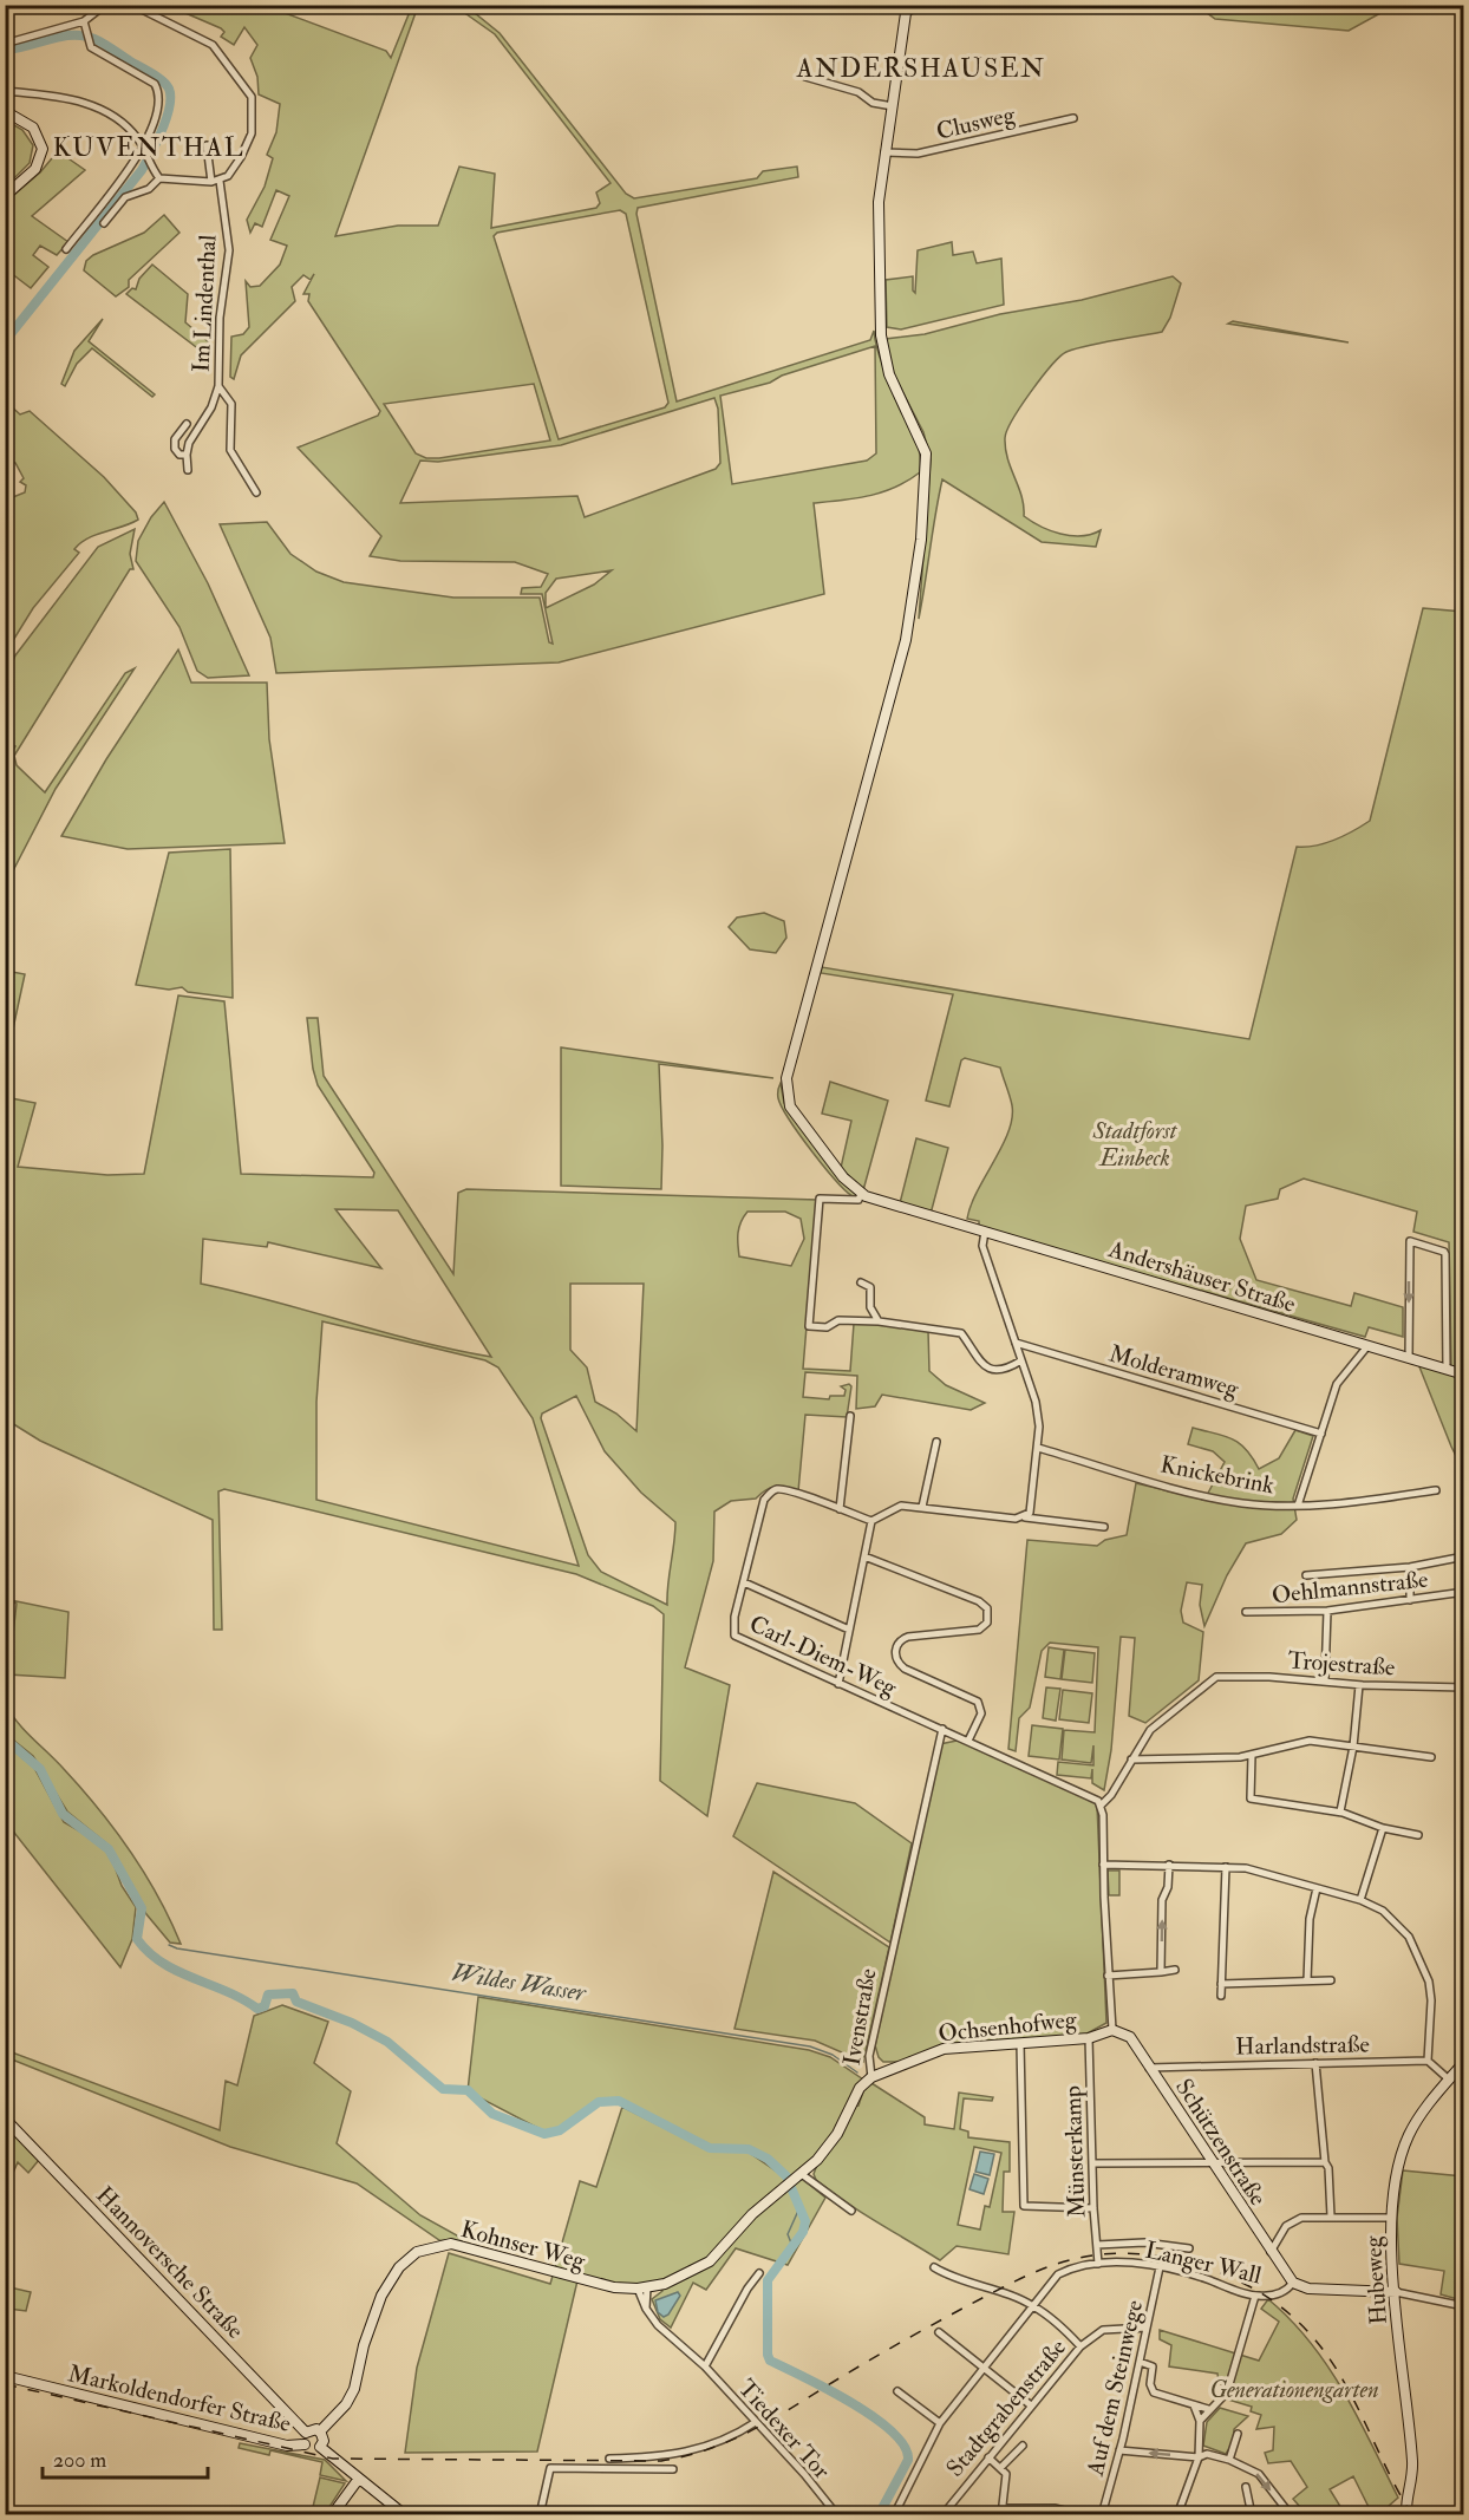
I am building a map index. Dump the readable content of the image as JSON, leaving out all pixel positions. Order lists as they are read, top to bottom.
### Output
{
  "streets": {
    "street": [
      "Clusweg",
      "Im Lindenthal",
      "Andershäuser Straße",
      "Molderamweg",
      "Knickebrink",
      "Oehlmannstraße",
      "Carl-Diem-Weg",
      "Trojestraße",
      "Ivenstraße",
      "Ochsenhofweg",
      "Harlandstraße",
      "Schützenstraße",
      "Münsterkamp",
      "Kohnser Weg",
      "Hannoversche Straße",
      "Langer Wall",
      "Hubeweg",
      "Auf dem Steinwege",
      "Markoldendorfer Straße",
      "Stadtgrabenstraße",
      "Tiedexer Tor"
    ]
  },
  "crossings": [
    ["Carl-Diem-Weg", "Ivenstraße"],
    ["Ivenstraße", "Ochsenhofweg"],
    ["Ivenstraße", "Kohnser Weg"],
    ["Ochsenhofweg", "Schützenstraße"],
    ["Ochsenhofweg", "Münsterkamp"],
    ["Harlandstraße", "Schützenstraße"],
    ["Schützenstraße", "Langer Wall"],
    ["Münsterkamp", "Langer Wall"],
    ["Kohnser Weg", "Hannoversche Straße"],
    ["Kohnser Weg", "Markoldendorfer Straße"],
    ["Hannoversche Straße", "Markoldendorfer Straße"],
    ["Langer Wall", "Auf dem Steinwege"],
    ["Auf dem Steinwege", "Stadtgrabenstraße"]
  ],
  "districts": ["ANDERSHAUSEN", "KUVENTHAL"],
  "water": ["Wildes Wasser"],
  "parks": ["Stadtforst Einbeck", "Generationengarten"],
  "scale_bar": "200 m"
}
